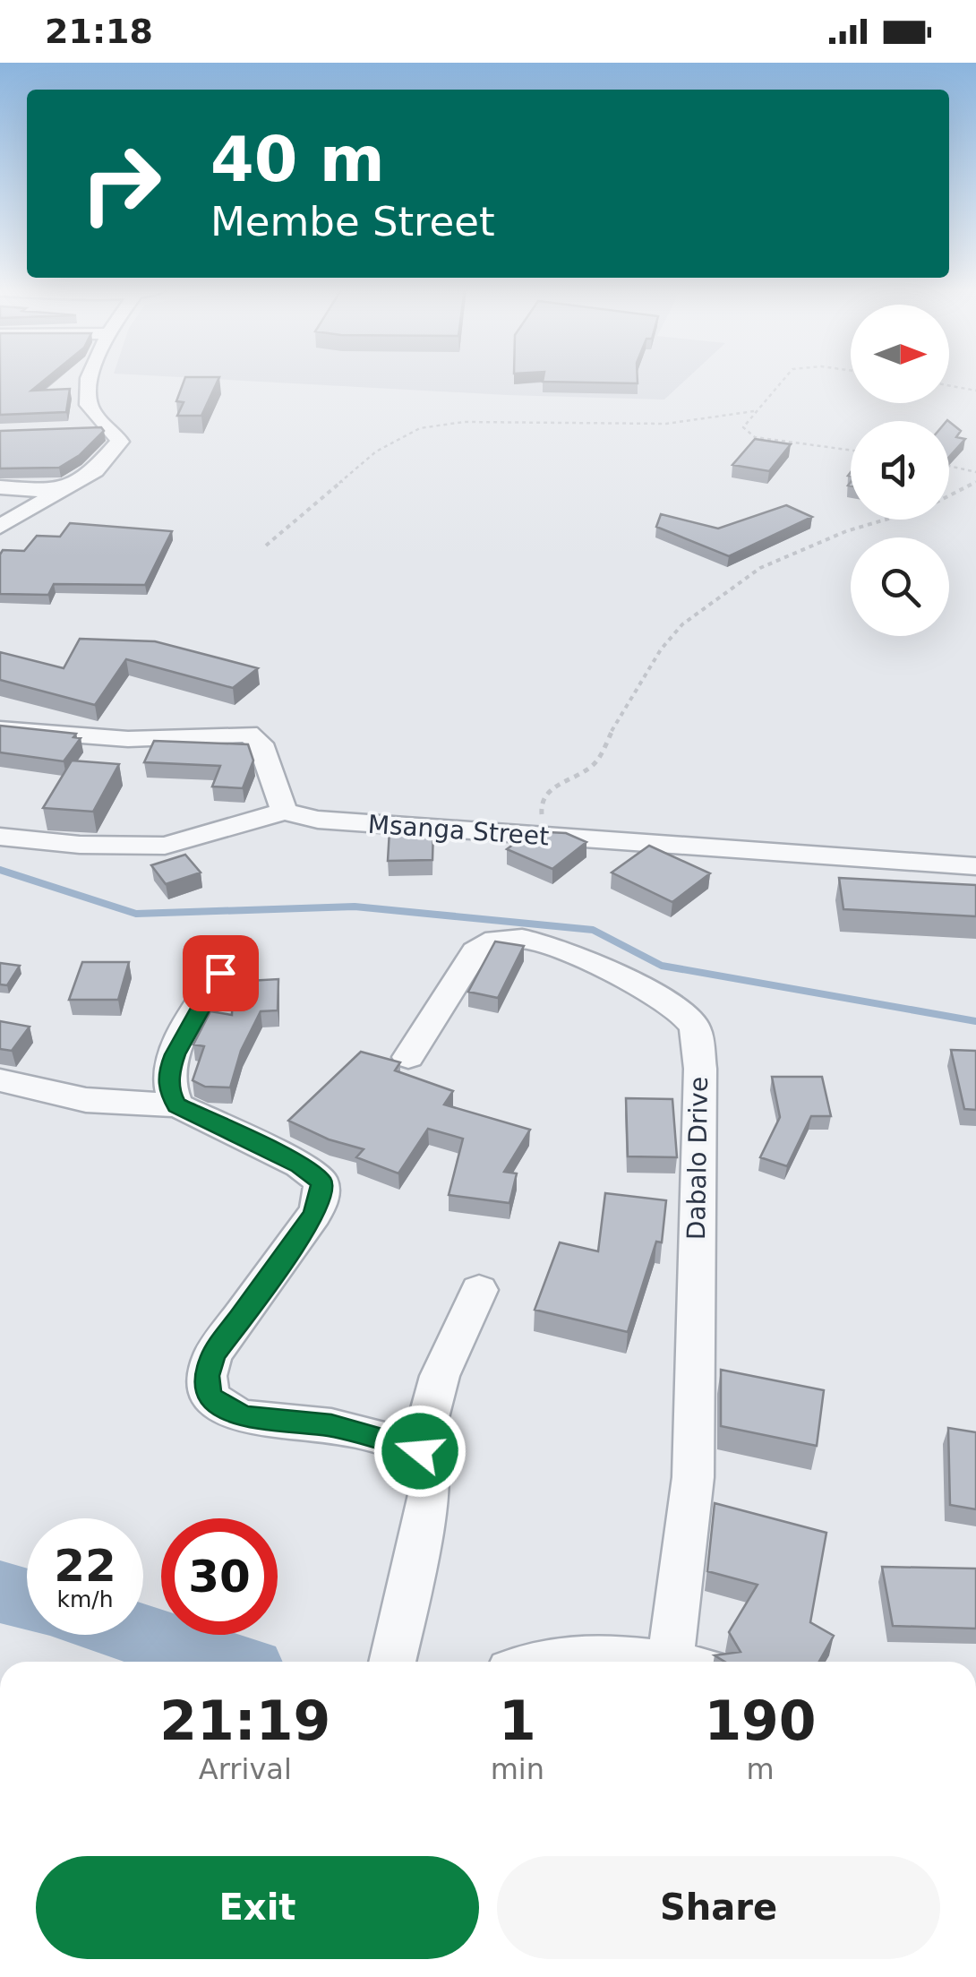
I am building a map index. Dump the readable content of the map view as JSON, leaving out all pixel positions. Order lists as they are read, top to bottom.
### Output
{
  "streets": {
    "street": ["Msanga Street", "Dabalo Drive"]
  },
  "north": "right",
  "page": {
    "status": "21:18",
    "turn": ["40 m", "Membe Street"],
    "speed": "22 km/h",
    "limit": "30",
    "eta": [
      "21:19",
      "Arrival",
      "1",
      "min",
      "190",
      "m"
    ],
    "buttons": ["Exit", "Share"]
  }
}
